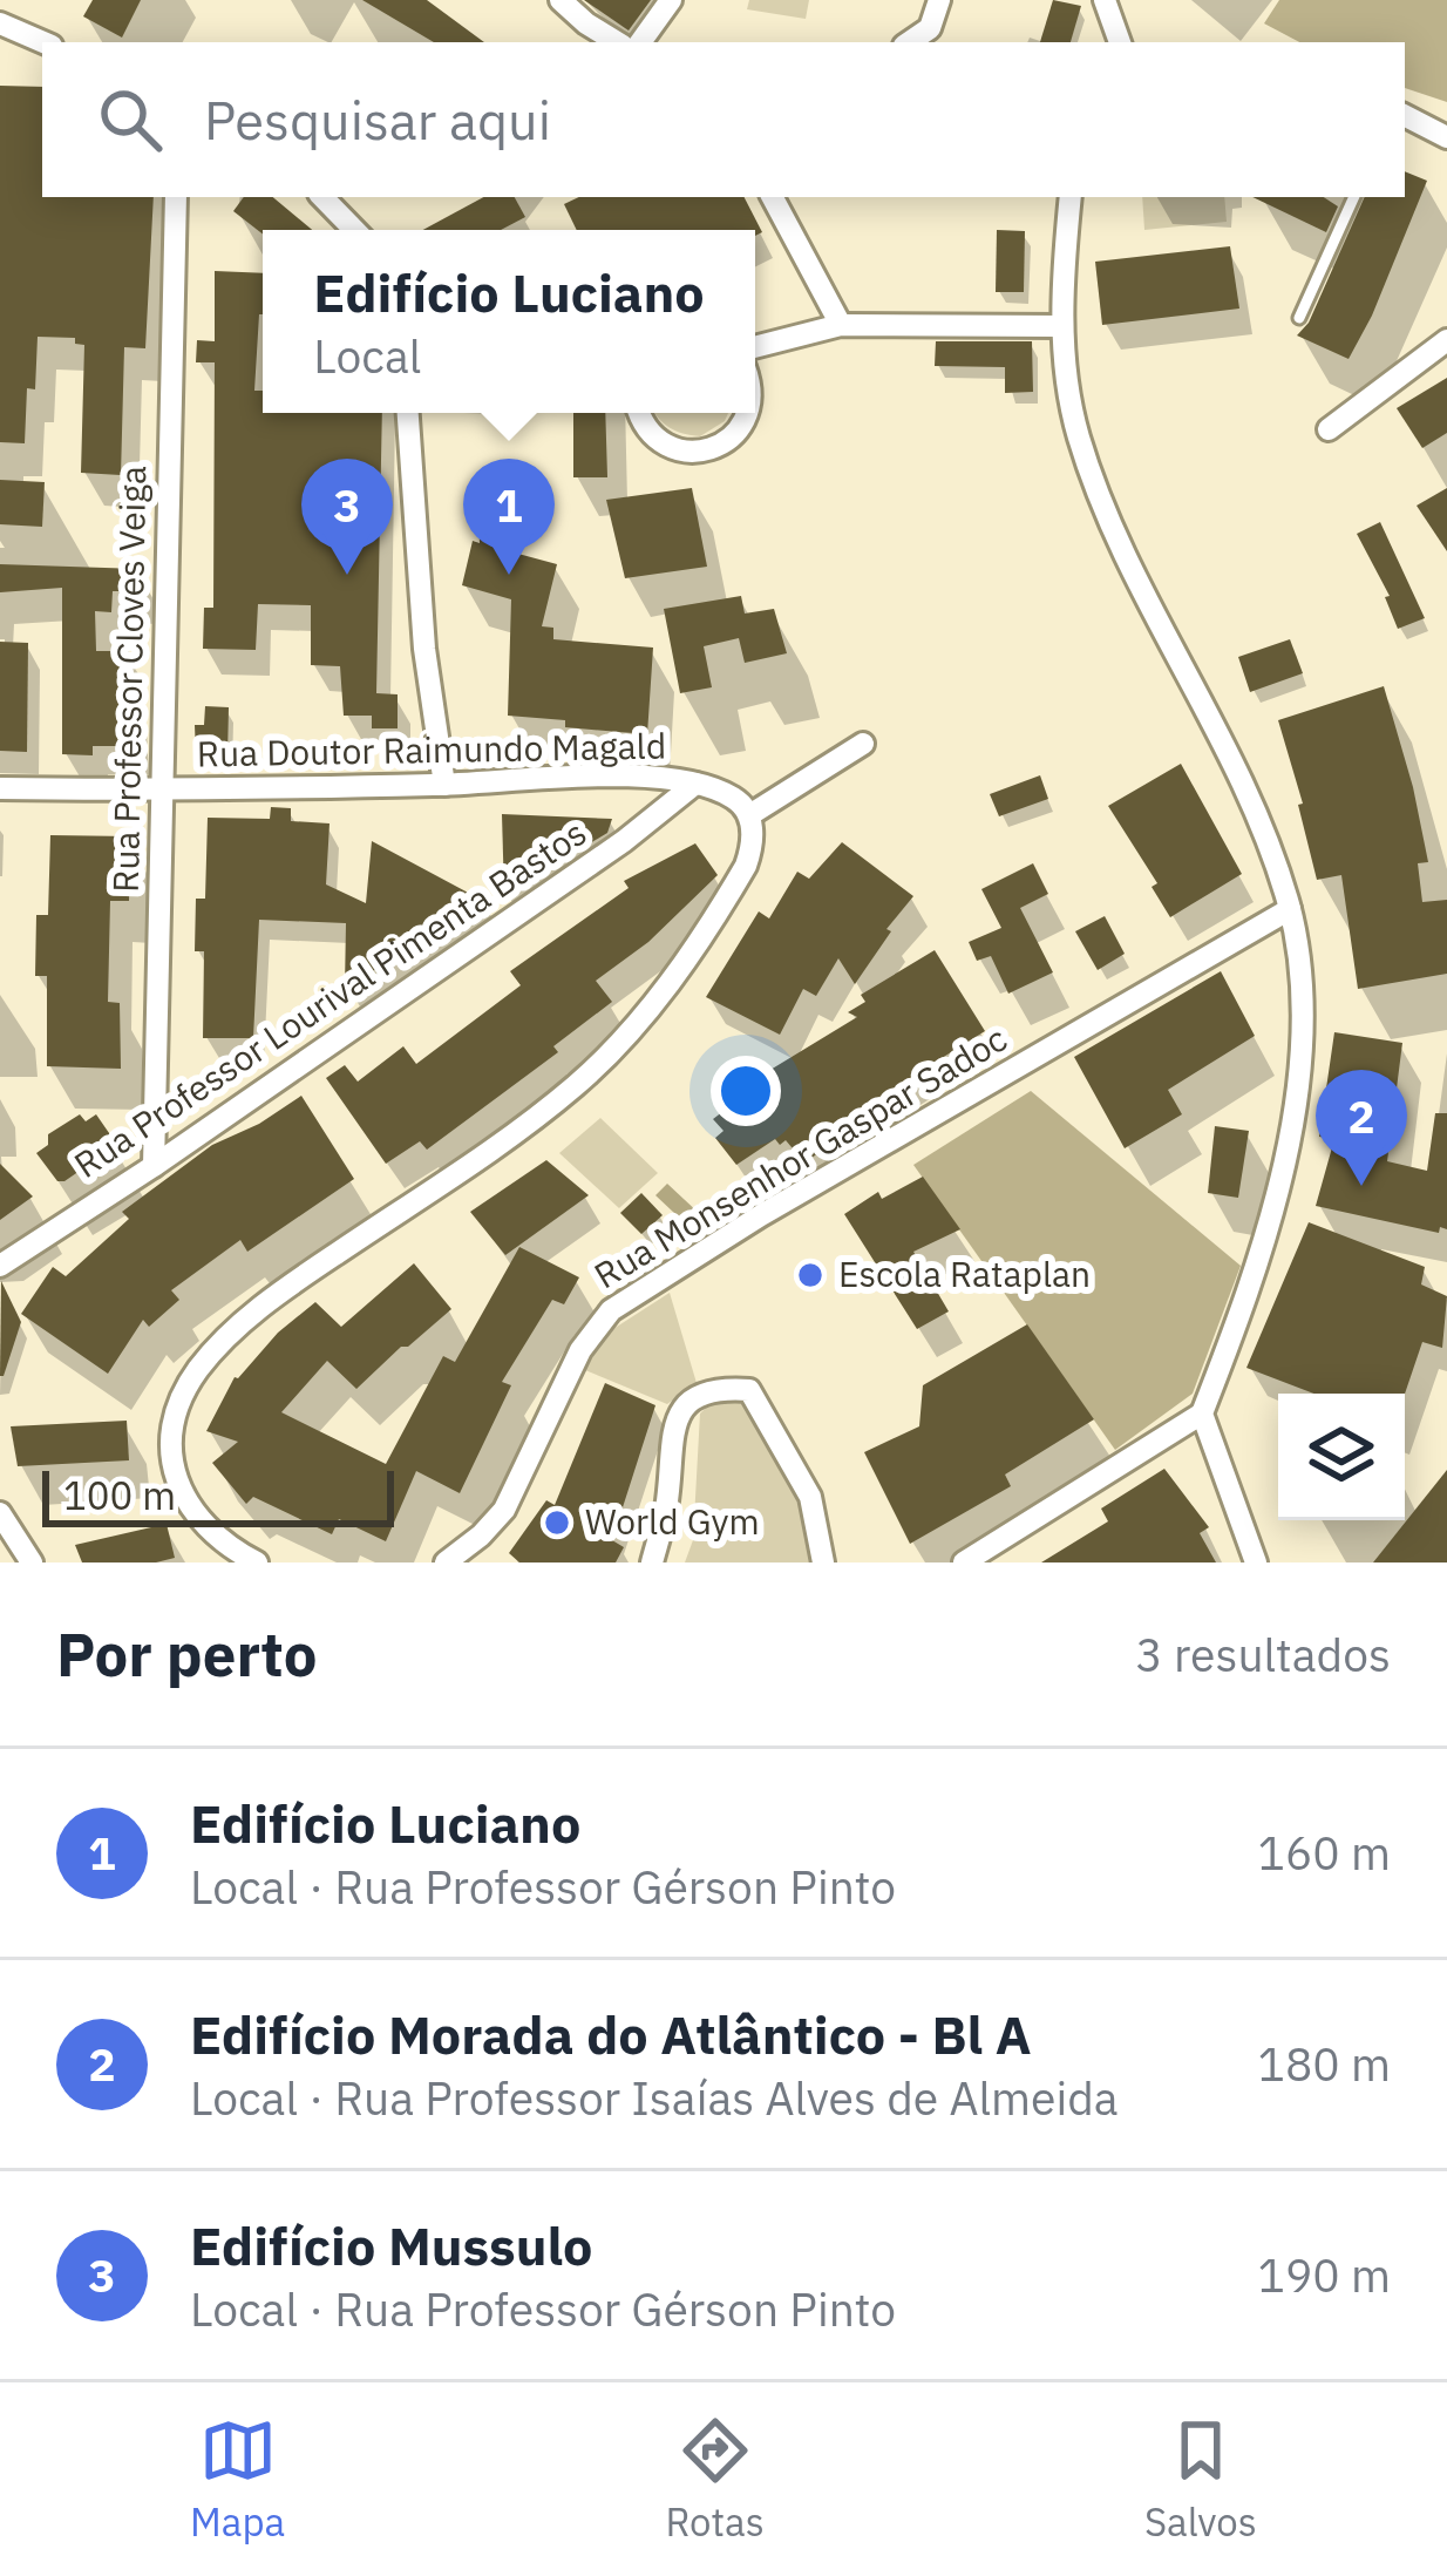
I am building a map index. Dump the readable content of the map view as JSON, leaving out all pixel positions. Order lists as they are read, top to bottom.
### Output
{
  "streets": {
    "street": [
      "Rua Professor Cloves Veiga",
      "Rua Doutor Raimundo Magald",
      "Rua Professor Lourival Pimenta Bastos",
      "Rua Monsenhor Gaspar Sadoc"
    ]
  },
  "crossings": [
    ["Rua Professor Cloves Veiga", "Rua Doutor Raimundo Magald"],
    ["Rua Professor Cloves Veiga", "Rua Professor Lourival Pimenta Bastos"],
    ["Rua Doutor Raimundo Magald", "Rua Professor Lourival Pimenta Bastos"]
  ],
  "places": ["Escola Rataplan", "World Gym"],
  "scale_bar": "100 m",
  "page": {
    "search": "Pesquisar aqui",
    "popup": ["Edifício Luciano", "Local"],
    "pins": ["1", "3", "2"],
    "scale": "100 m",
    "heading": ["Por perto", "3 resultados"],
    "list": [
      {
        "mark": "1",
        "name": "Edifício Luciano",
        "note": "Local · Rua Professor Gérson Pinto",
        "value": "160 m"
      },
      {
        "mark": "2",
        "name": "Edifício Morada do Atlântico - Bl A",
        "note": "Local · Rua Professor Isaías Alves de Almeida",
        "value": "180 m"
      },
      {
        "mark": "3",
        "name": "Edifício Mussulo",
        "note": "Local · Rua Professor Gérson Pinto",
        "value": "190 m"
      }
    ],
    "nav": ["Mapa", "Rotas", "Salvos"]
  }
}
